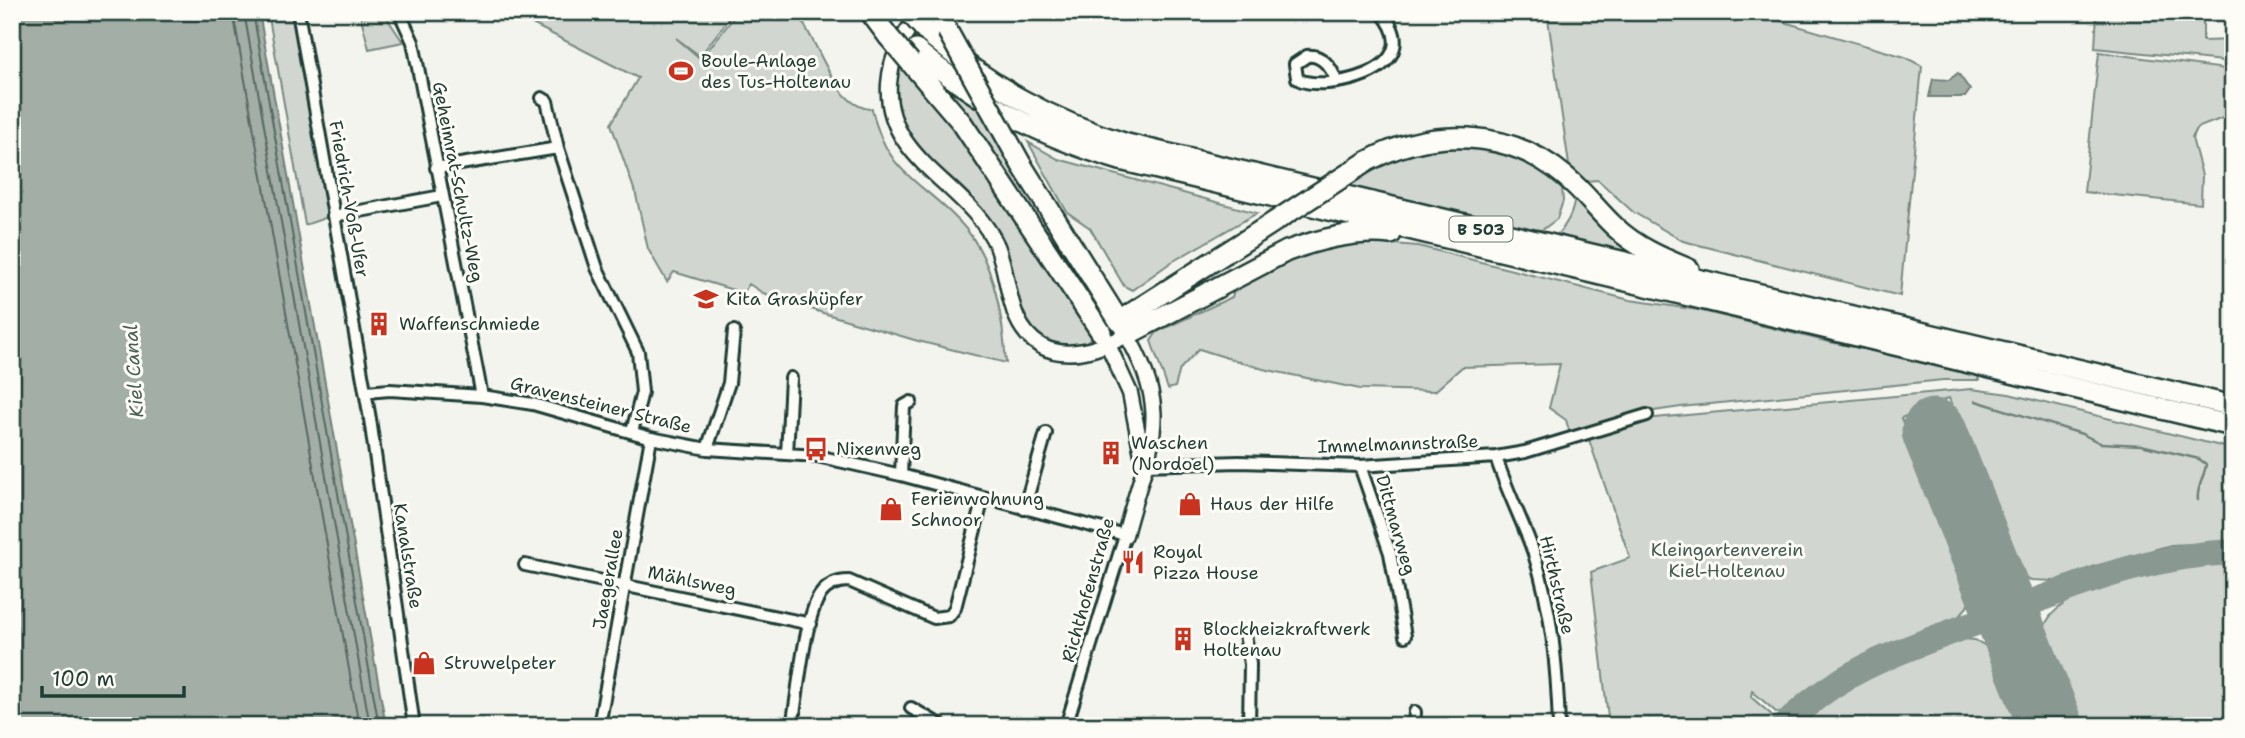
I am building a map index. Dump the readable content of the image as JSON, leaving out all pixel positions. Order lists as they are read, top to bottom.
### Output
{
  "streets": {
    "highway": ["B 503"],
    "street": [
      "Geheimrat-Schultz-Weg",
      "Friedrich-Voß-Ufer",
      "Gravensteiner Straße",
      "Immelmannstraße",
      "Dittmarweg",
      "Kanalstraße",
      "Jaegerallee",
      "Mählsweg",
      "Hirthstraße",
      "Richthofenstraße"
    ]
  },
  "crossings": [
    ["Geheimrat-Schultz-Weg", "Gravensteiner Straße"],
    ["Friedrich-Voß-Ufer", "Gravensteiner Straße"],
    ["Friedrich-Voß-Ufer", "Kanalstraße"],
    ["Gravensteiner Straße", "Kanalstraße"],
    ["Gravensteiner Straße", "Jaegerallee"],
    ["Gravensteiner Straße", "Richthofenstraße"],
    ["Immelmannstraße", "Dittmarweg"],
    ["Immelmannstraße", "Hirthstraße"],
    ["Immelmannstraße", "Richthofenstraße"],
    ["Jaegerallee", "Mählsweg"]
  ],
  "water": ["Kiel Canal"],
  "parks": ["Kleingartenverein Kiel-Holtenau"],
  "places": {
    "sports": ["Boule-Anlage des Tus-Holtenau"],
    "school or university": ["Kita Grashüpfer"],
    "building": ["Waffenschmiede", "Waschen (Nordoel)", "Blockheizkraftwerk Holtenau"],
    "bus stop": ["Nixenweg"],
    "shop": ["Haus der Hilfe", "Ferienwohnung Schnoor", "Struwelpeter"],
    "restaurant": ["Royal Pizza House"]
  },
  "scale_bar": "100 m"
}
